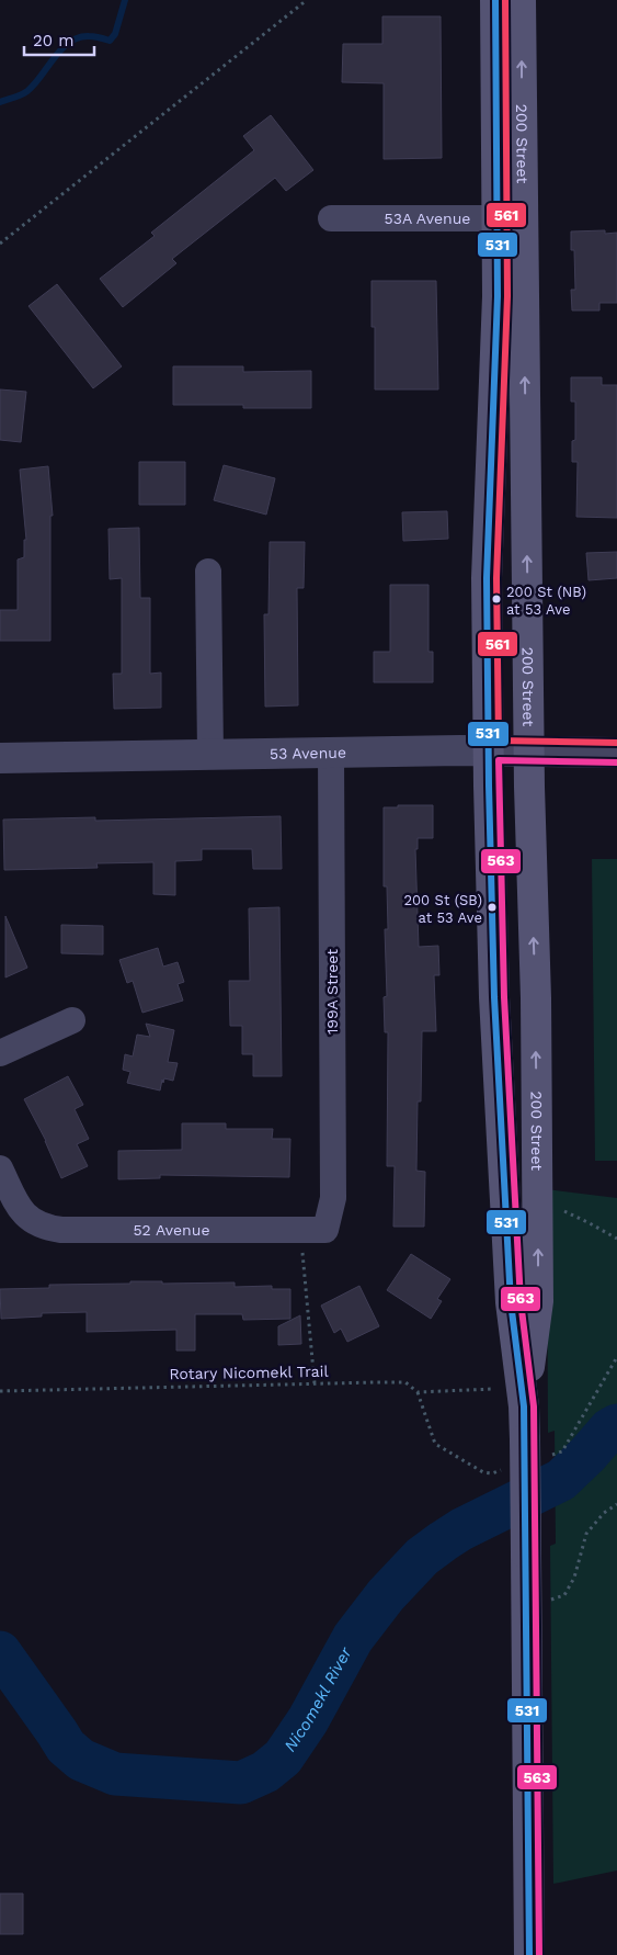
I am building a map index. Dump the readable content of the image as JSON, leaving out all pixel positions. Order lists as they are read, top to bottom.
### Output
{
  "streets": {
    "main road": ["200 Street"],
    "street": [
      "53A Avenue",
      "53 Avenue",
      "199A Street",
      "52 Avenue"
    ],
    "path": ["Rotary Nicomekl Trail"]
  },
  "crossings": [
    ["200 Street", "53A Avenue"],
    ["200 Street", "53 Avenue"],
    ["53 Avenue", "199A Street"],
    ["199A Street", "52 Avenue"]
  ],
  "water": ["Nicomekl River"],
  "places": ["200 St (NB) at 53 Ave", "200 St (SB) at 53 Ave"],
  "lines": ["transit line 531", "transit line 561", "transit line 563"],
  "scale_bar": "20 m"
}
